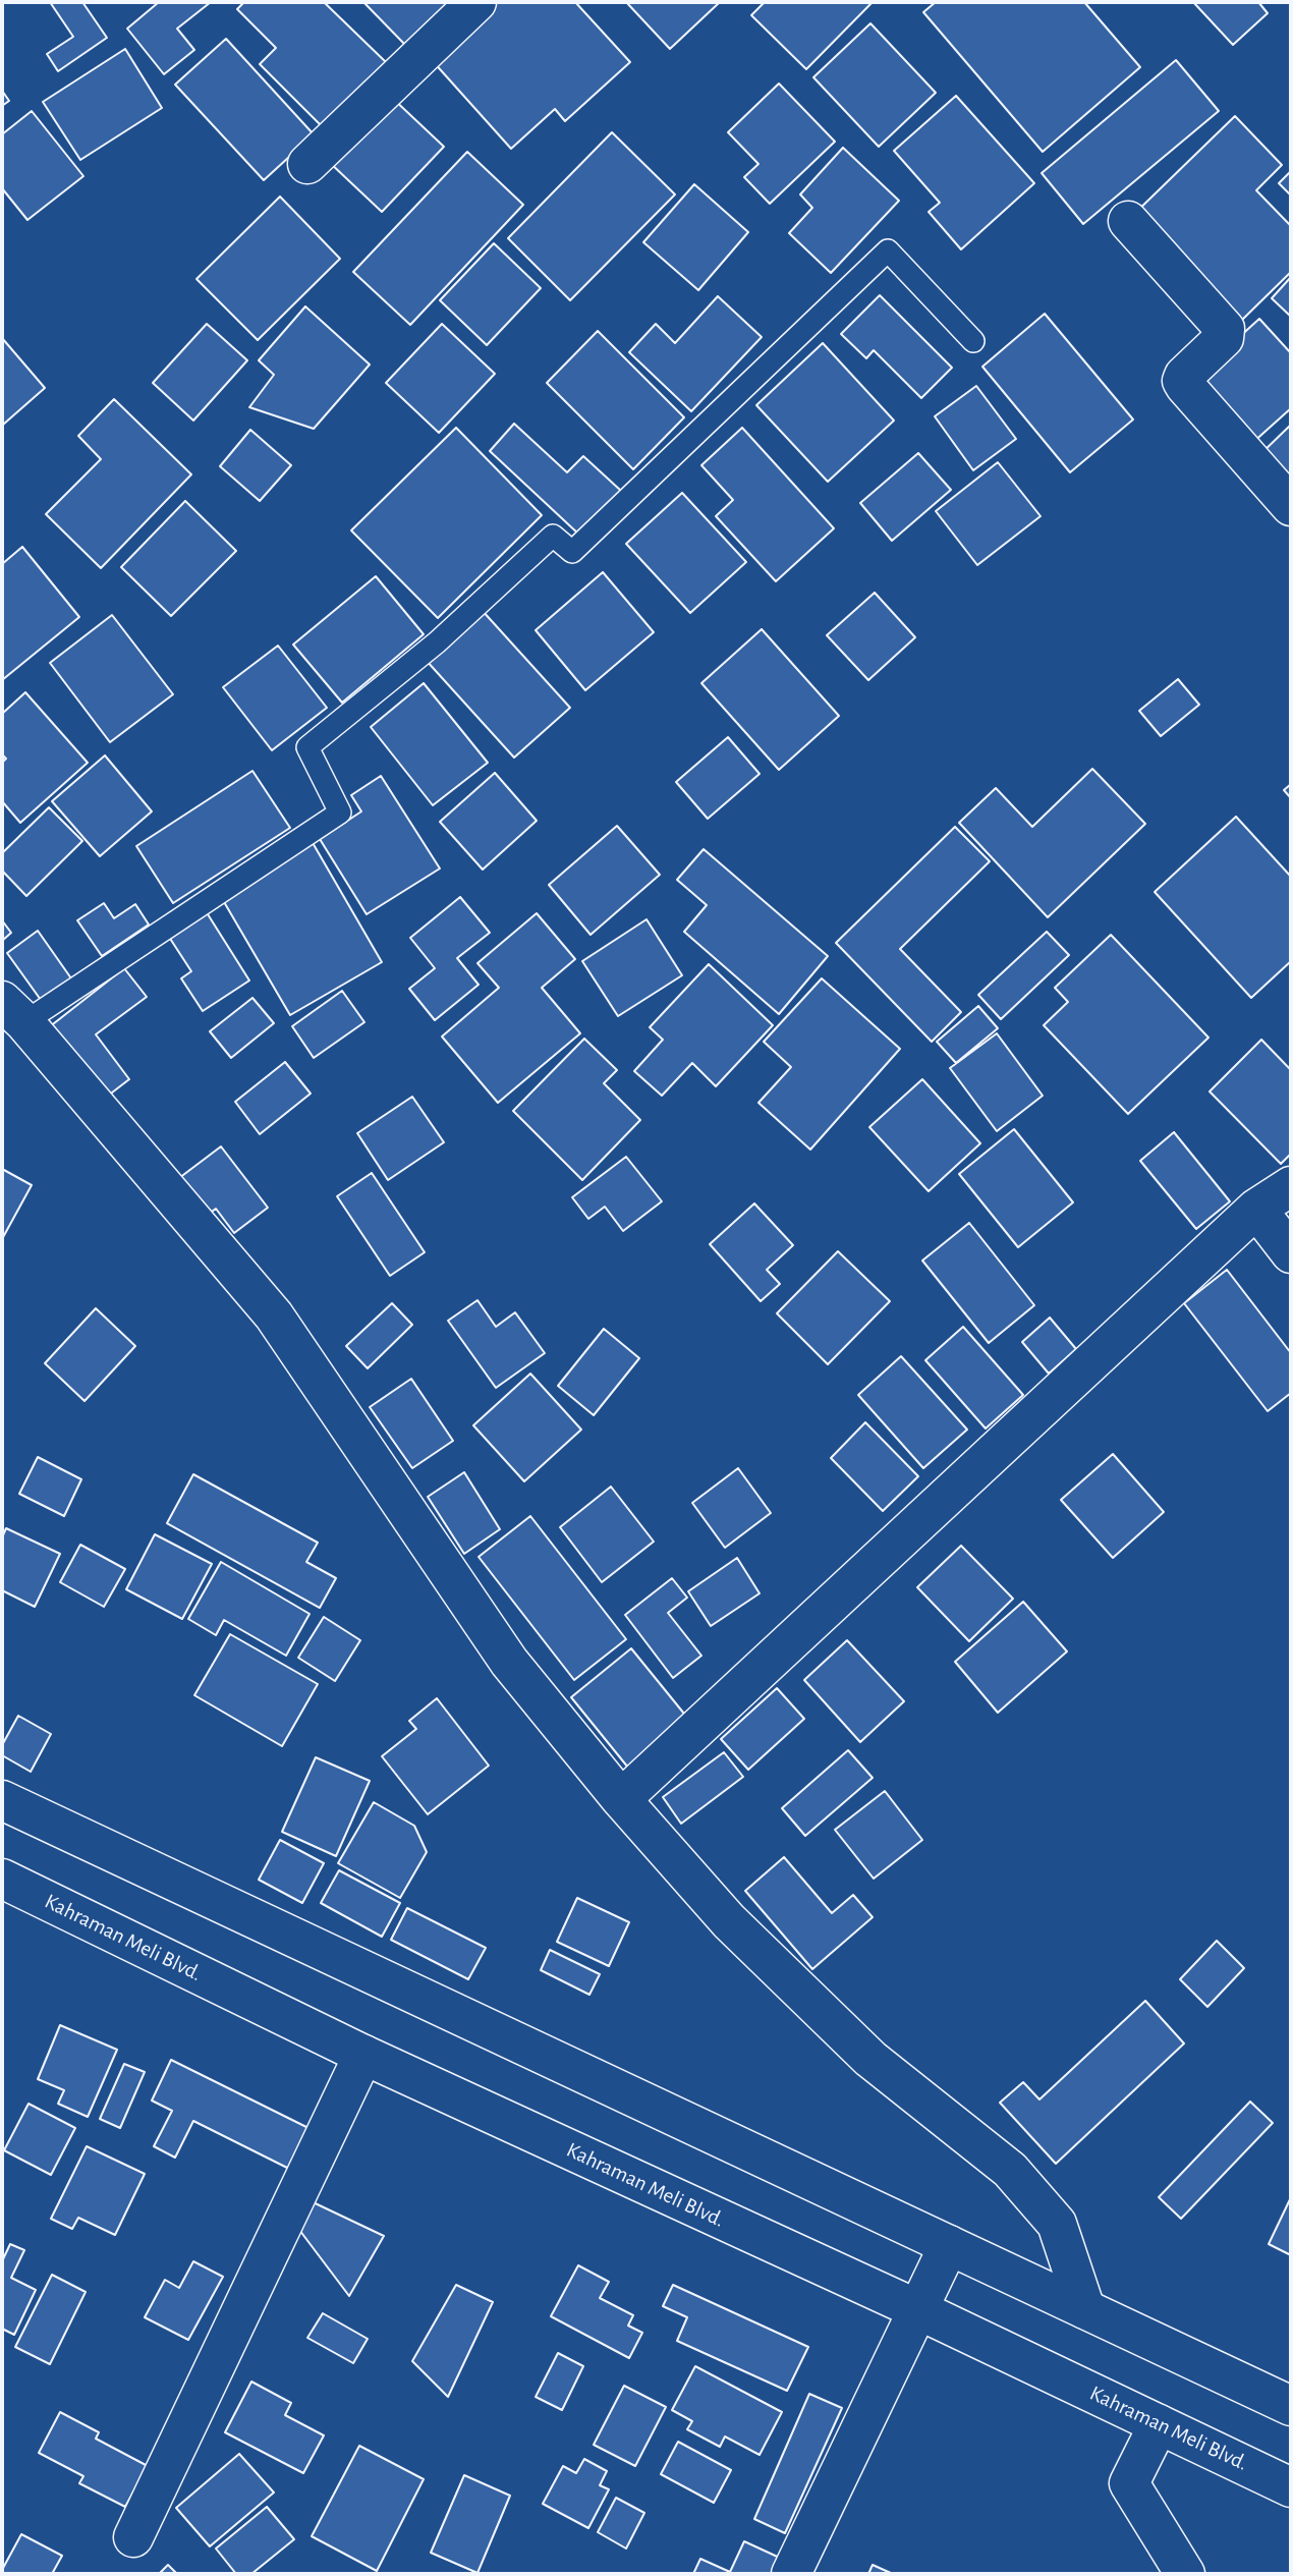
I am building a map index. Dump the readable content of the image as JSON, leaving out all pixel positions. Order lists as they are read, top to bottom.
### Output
{
  "streets": {
    "main road": ["Kahraman Meli Blvd."]
  }
}
